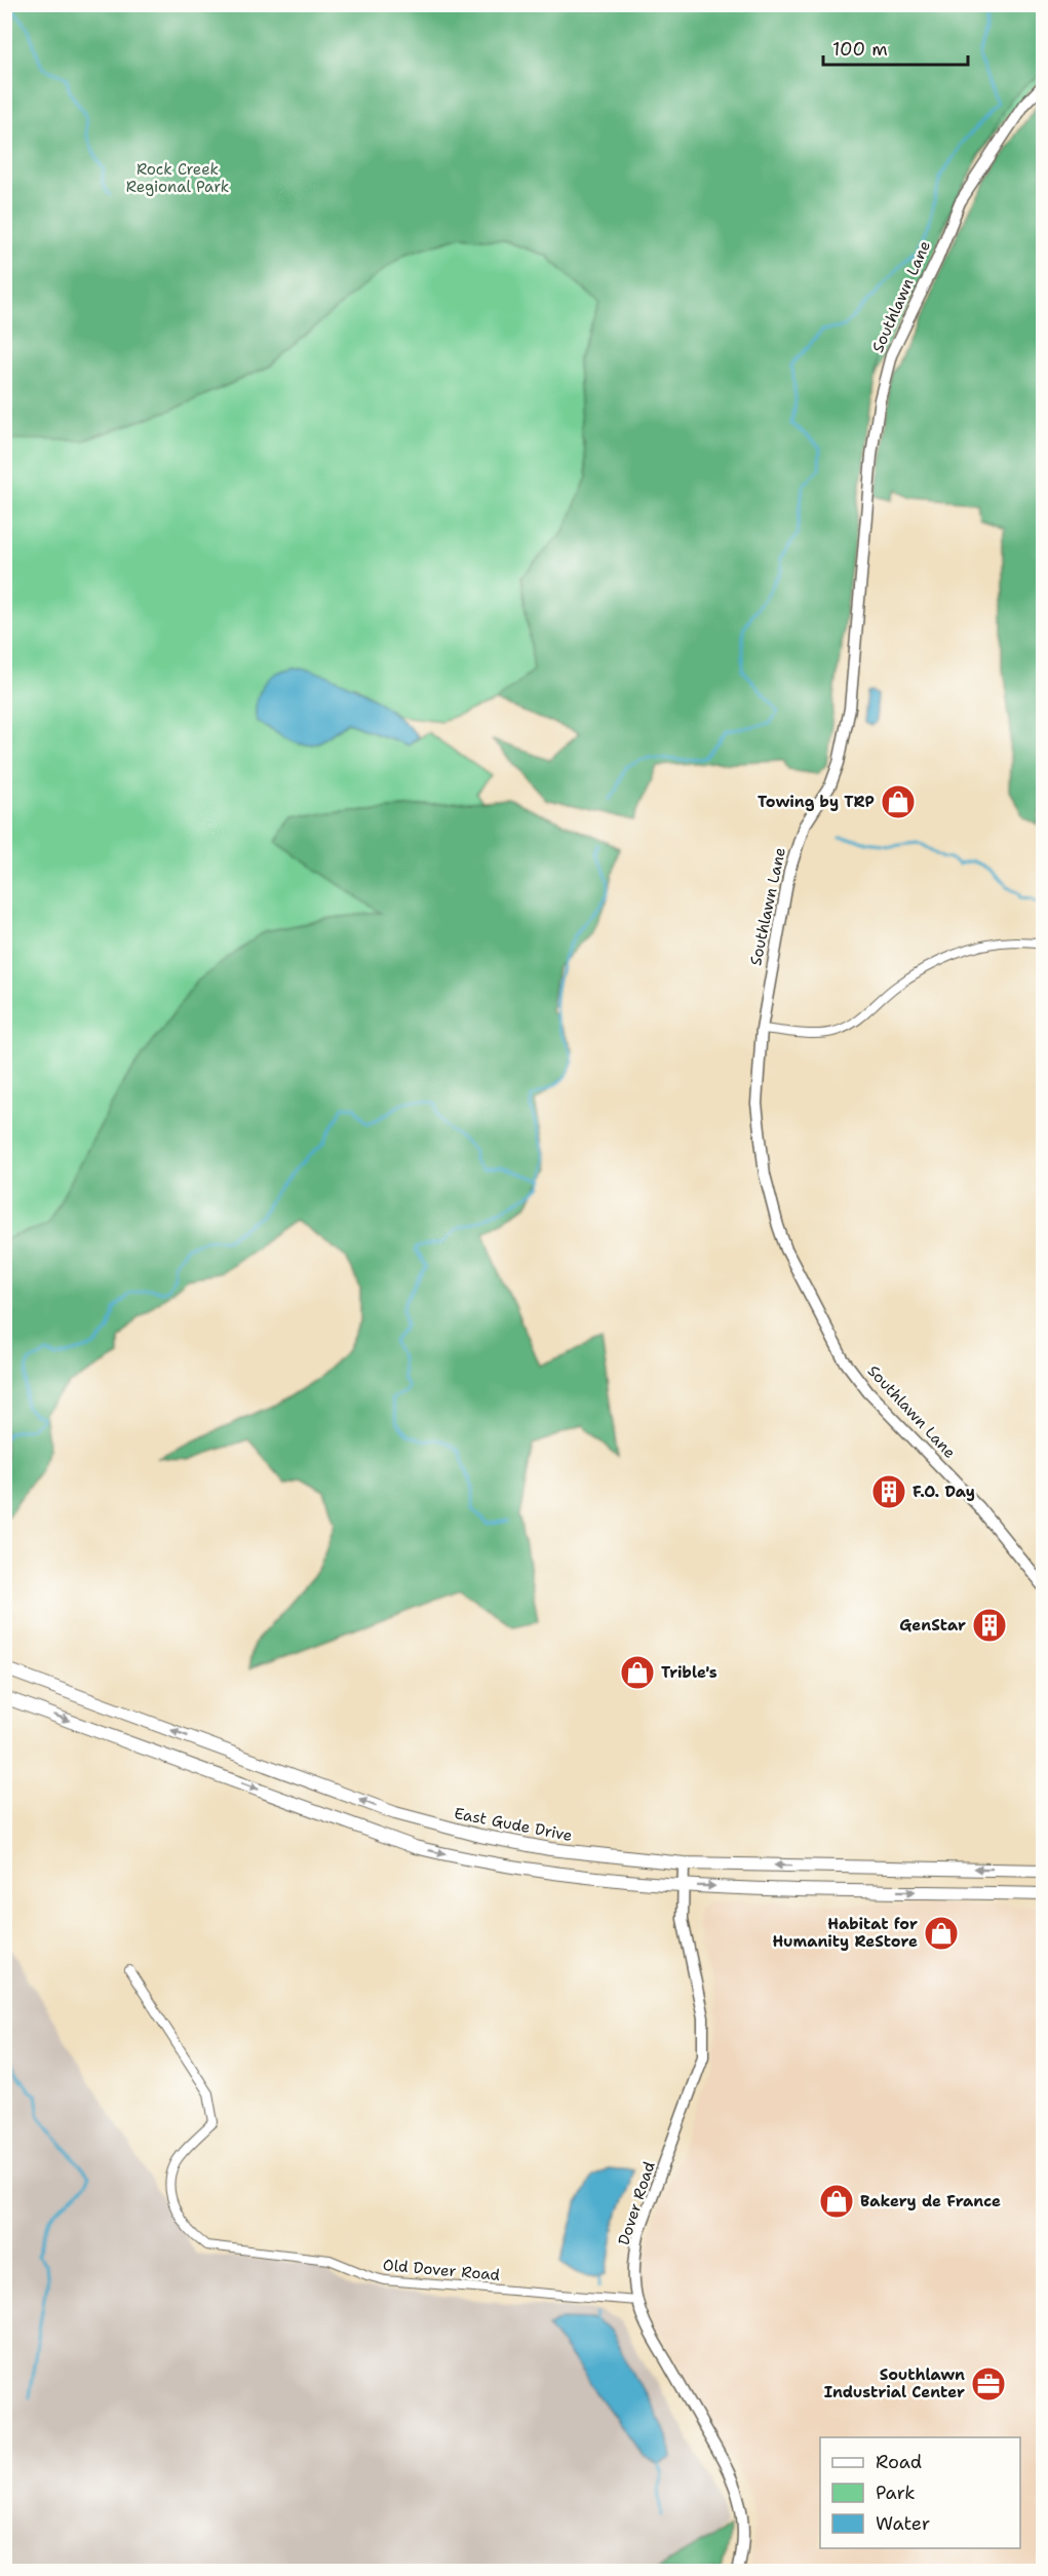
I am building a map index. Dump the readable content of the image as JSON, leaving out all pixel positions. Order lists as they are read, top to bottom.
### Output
{
  "streets": {
    "main road": ["East Gude Drive"],
    "street": ["Southlawn Lane", "Dover Road", "Old Dover Road"]
  },
  "crossings": [
    ["East Gude Drive", "Dover Road"],
    ["Dover Road", "Old Dover Road"]
  ],
  "parks": ["Rock Creek Regional Park"],
  "places": {
    "shop": [
      "Towing by TRP",
      "Trible's",
      "Habitat for Humanity ReStore",
      "Bakery de France"
    ],
    "building": ["F.O. Day", "GenStar"],
    "office": ["Southlawn Industrial Center"]
  },
  "legend": ["Road", "Park", "Water"],
  "scale_bar": "100 m"
}
